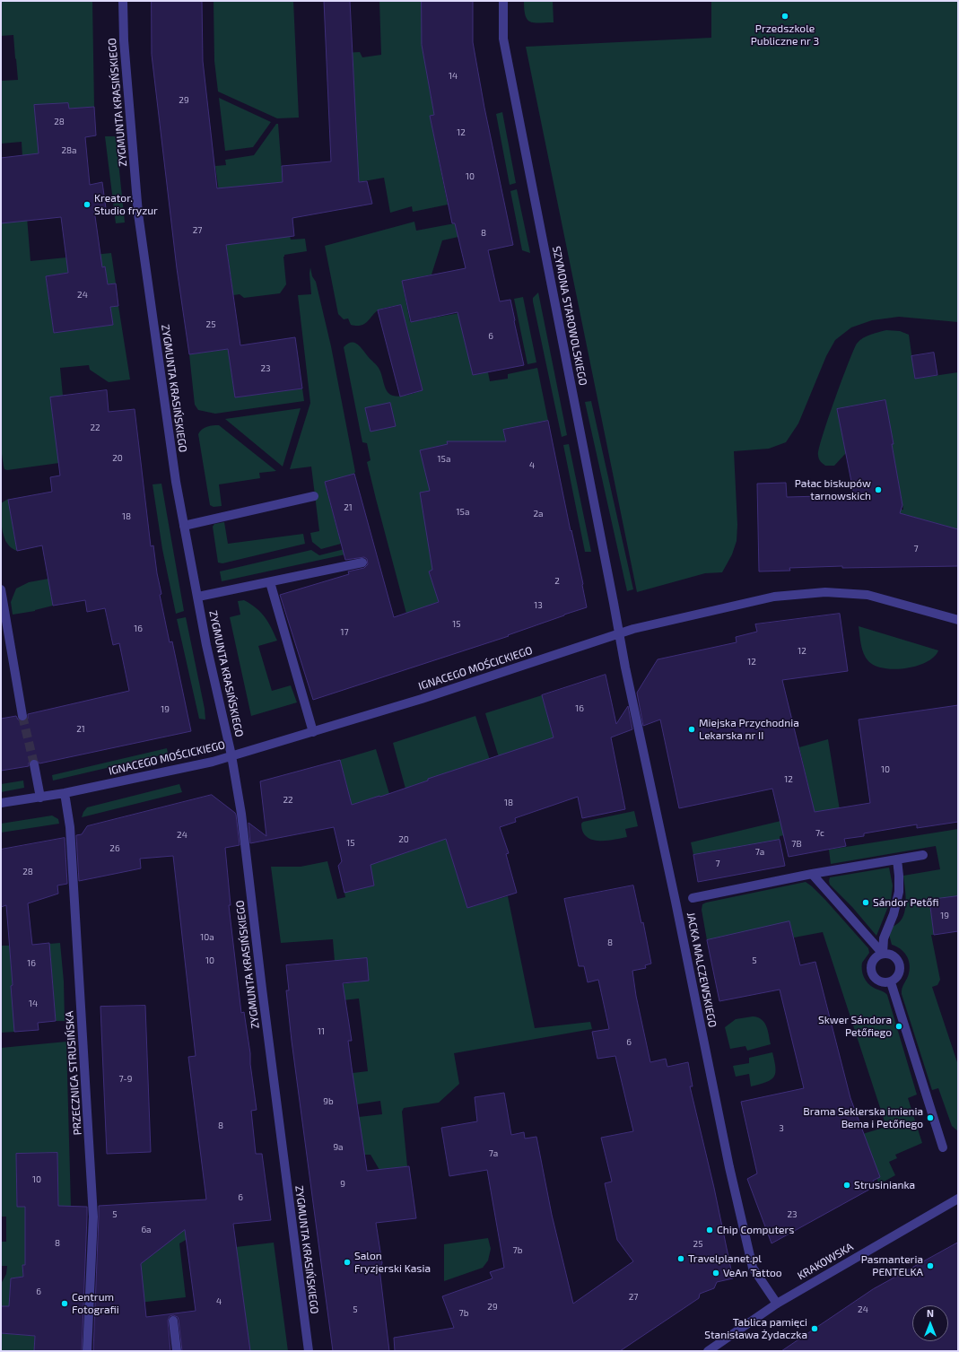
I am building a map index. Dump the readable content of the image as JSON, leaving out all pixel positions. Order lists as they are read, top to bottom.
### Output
{
  "streets": {
    "street": [
      "ZYGMUNTA KRASIŃSKIEGO",
      "SZYMONA STAROWOLSKIEGO",
      "IGNACEGO MOŚCICKIEGO",
      "JACKA MALCZEWSKIEGO",
      "PRZECZNICA STRUSIŃSKA",
      "KRAKOWSKA"
    ]
  },
  "crossings": [
    ["ZYGMUNTA KRASIŃSKIEGO", "IGNACEGO MOŚCICKIEGO"],
    ["SZYMONA STAROWOLSKIEGO", "IGNACEGO MOŚCICKIEGO"],
    ["SZYMONA STAROWOLSKIEGO", "JACKA MALCZEWSKIEGO"],
    ["IGNACEGO MOŚCICKIEGO", "JACKA MALCZEWSKIEGO"],
    ["IGNACEGO MOŚCICKIEGO", "PRZECZNICA STRUSIŃSKA"],
    ["JACKA MALCZEWSKIEGO", "KRAKOWSKA"]
  ],
  "places": [
    "Przedszkole Publiczne nr 3",
    "Kreator. Studio fryzur",
    "Pałac biskupów tarnowskich",
    "Miejska Przychodnia Lekarska nr II",
    "Sándor Petőfi",
    "Skwer Sándora Petőfiego",
    "Brama Seklerska imienia Bema i Petőfiego",
    "Strusinianka",
    "Chip Computers",
    "Travelplanet.pl",
    "Salon Fryzjerski Kasia",
    "Pasmanteria PENTELKA",
    "VeAn Tattoo",
    "Centrum Fotografii",
    "Tablica pamięci Stanisława Żydaczka"
  ],
  "house_numbers": [
    "14",
    "29",
    "28",
    "12",
    "28a",
    "10",
    "27",
    "8",
    "24",
    "25",
    "6",
    "23",
    "22",
    "20",
    "15a",
    "4",
    "21",
    "15a",
    "2a",
    "18",
    "7",
    "2",
    "13",
    "15",
    "16",
    "17",
    "12",
    "12",
    "16",
    "19",
    "21",
    "10",
    "12",
    "22",
    "18",
    "7c",
    "24",
    "20",
    "15",
    "7B",
    "26",
    "7a",
    "7",
    "28",
    "19",
    "10a",
    "8",
    "10",
    "5",
    "16",
    "14",
    "11",
    "6",
    "7-9",
    "9b",
    "8",
    "3",
    "9a",
    "7a",
    "10",
    "9",
    "6",
    "5",
    "23",
    "6a",
    "8",
    "25",
    "7b",
    "6",
    "27",
    "4",
    "29",
    "5",
    "24",
    "7b"
  ],
  "north": "top"
}
